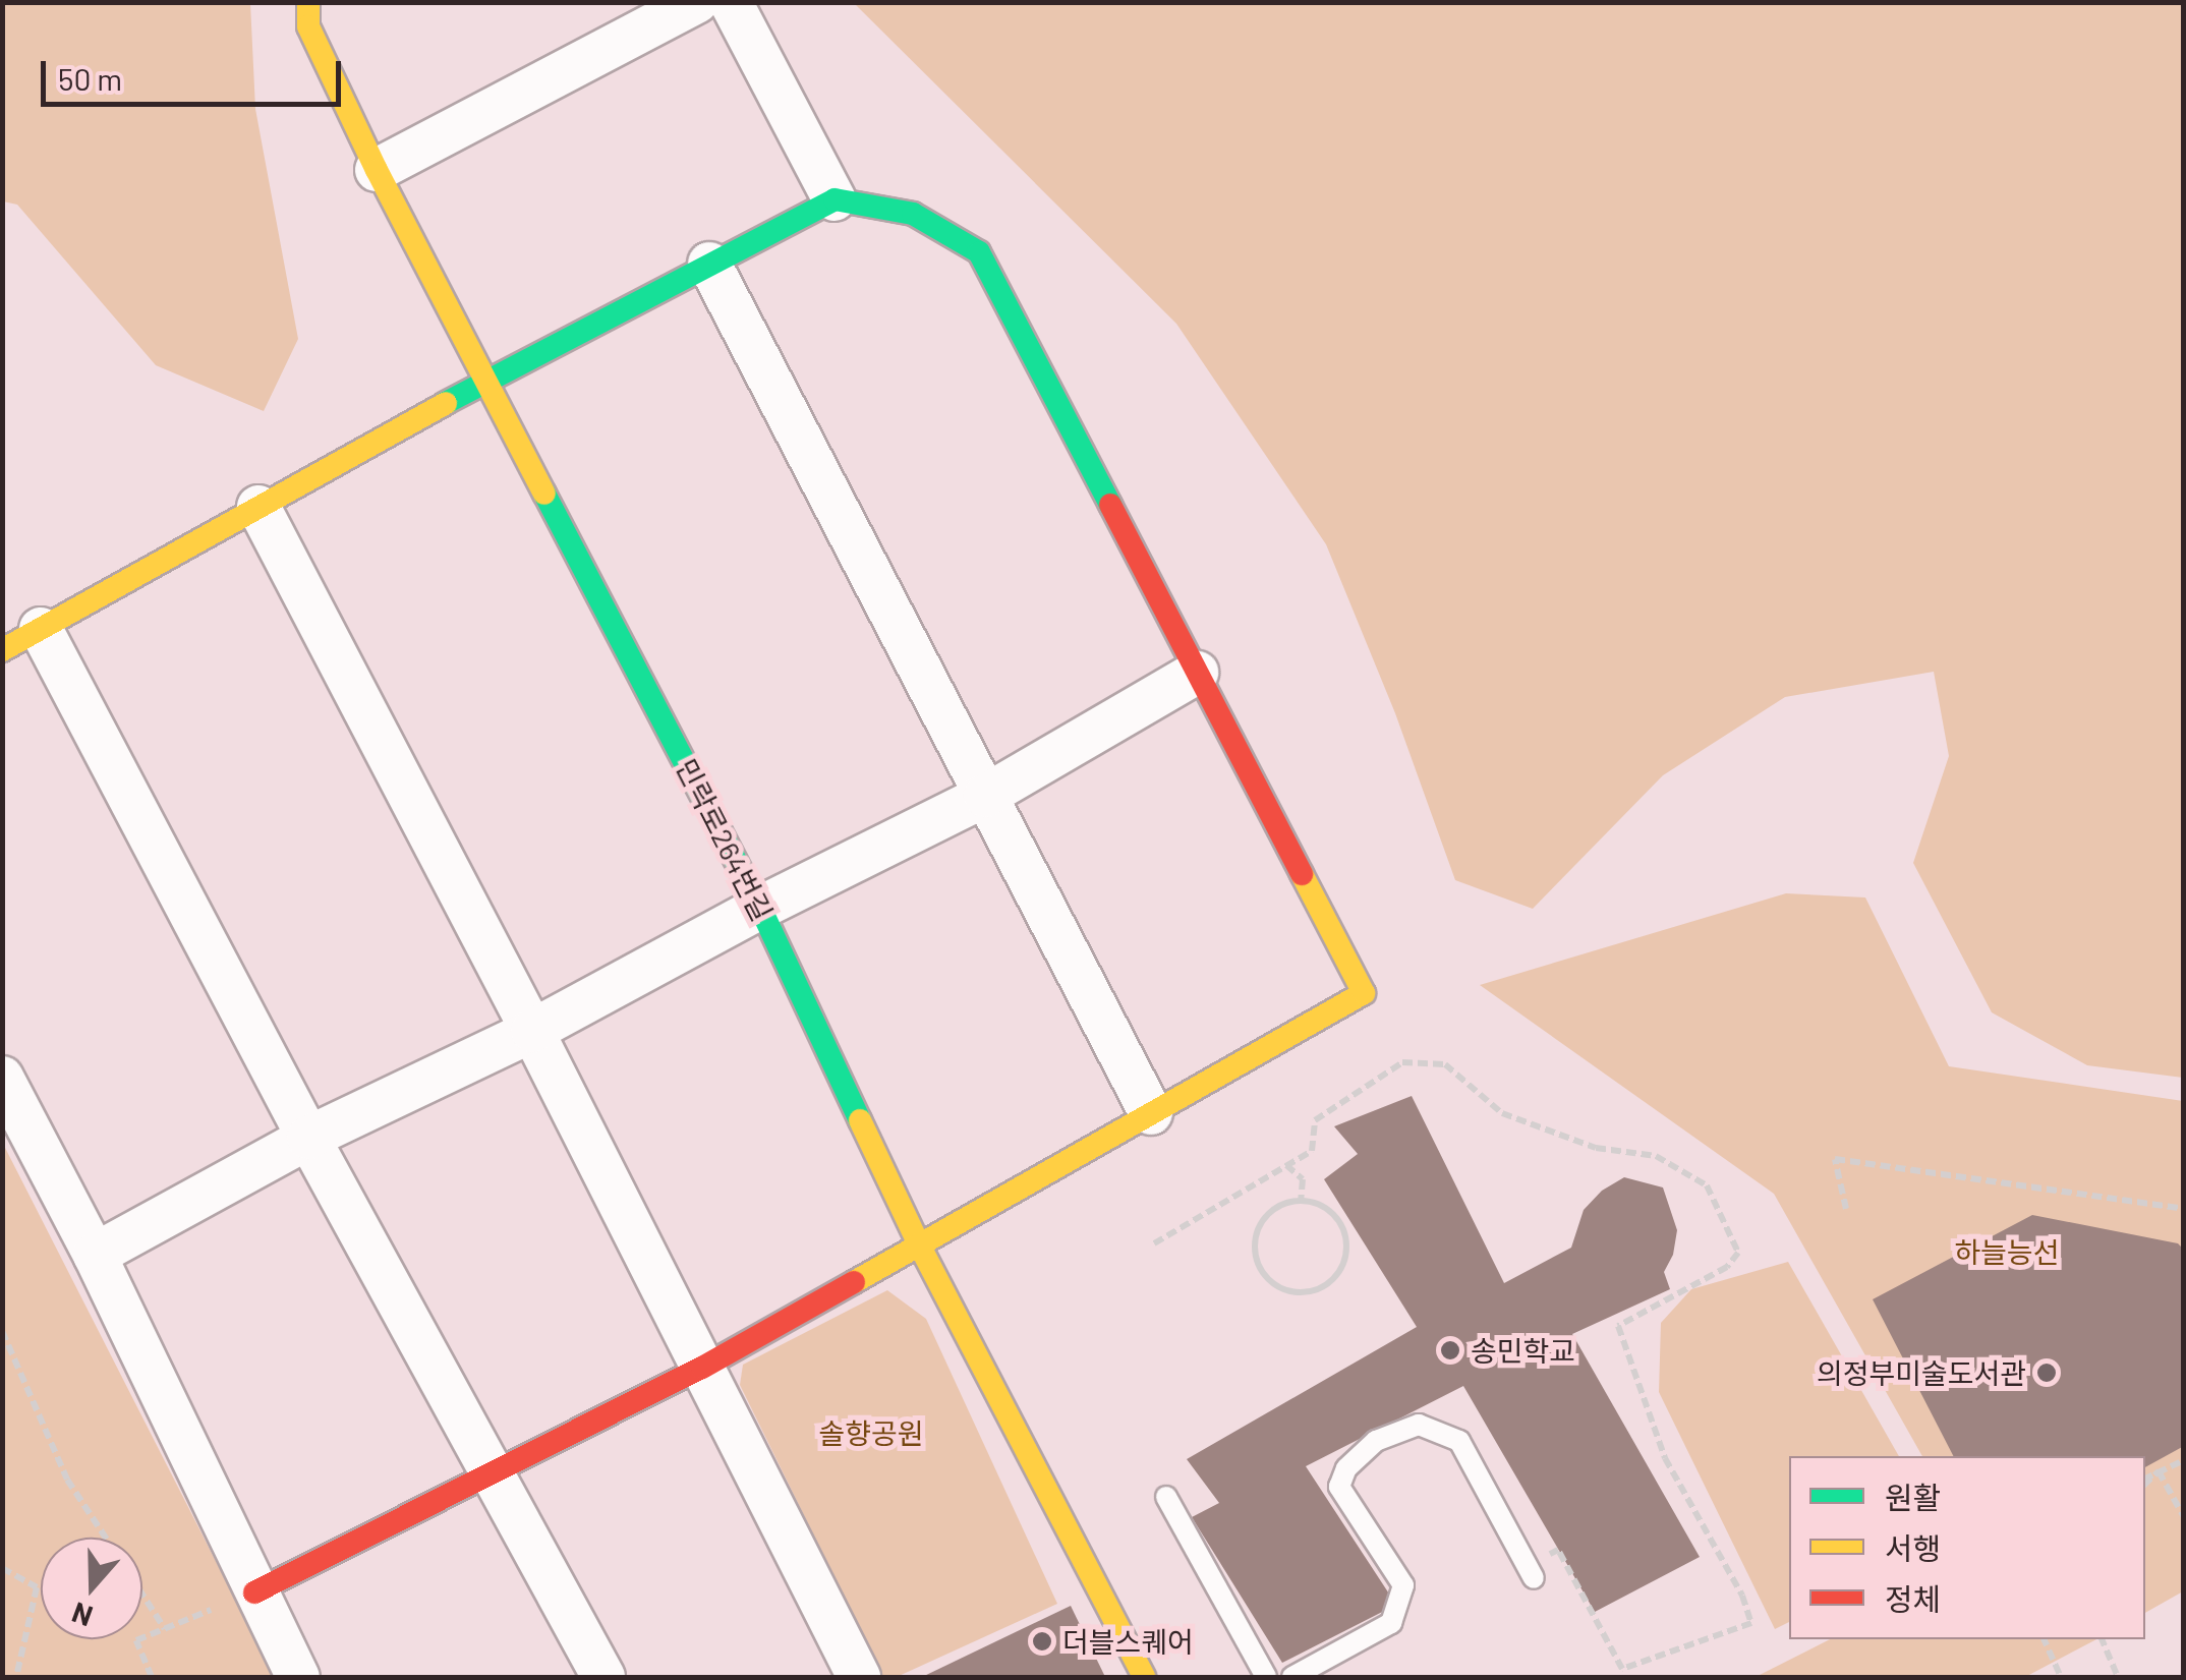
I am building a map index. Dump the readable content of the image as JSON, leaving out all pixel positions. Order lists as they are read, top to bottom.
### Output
{
  "streets": {
    "street": ["민락로264번길"]
  },
  "parks": ["하늘능선", "솔향공원"],
  "places": ["송민학교", "의정부미술도서관", "더블스퀘어"],
  "legend": ["원활", "서행", "정체"],
  "scale_bar": "50 m",
  "north": "bottom"
}
